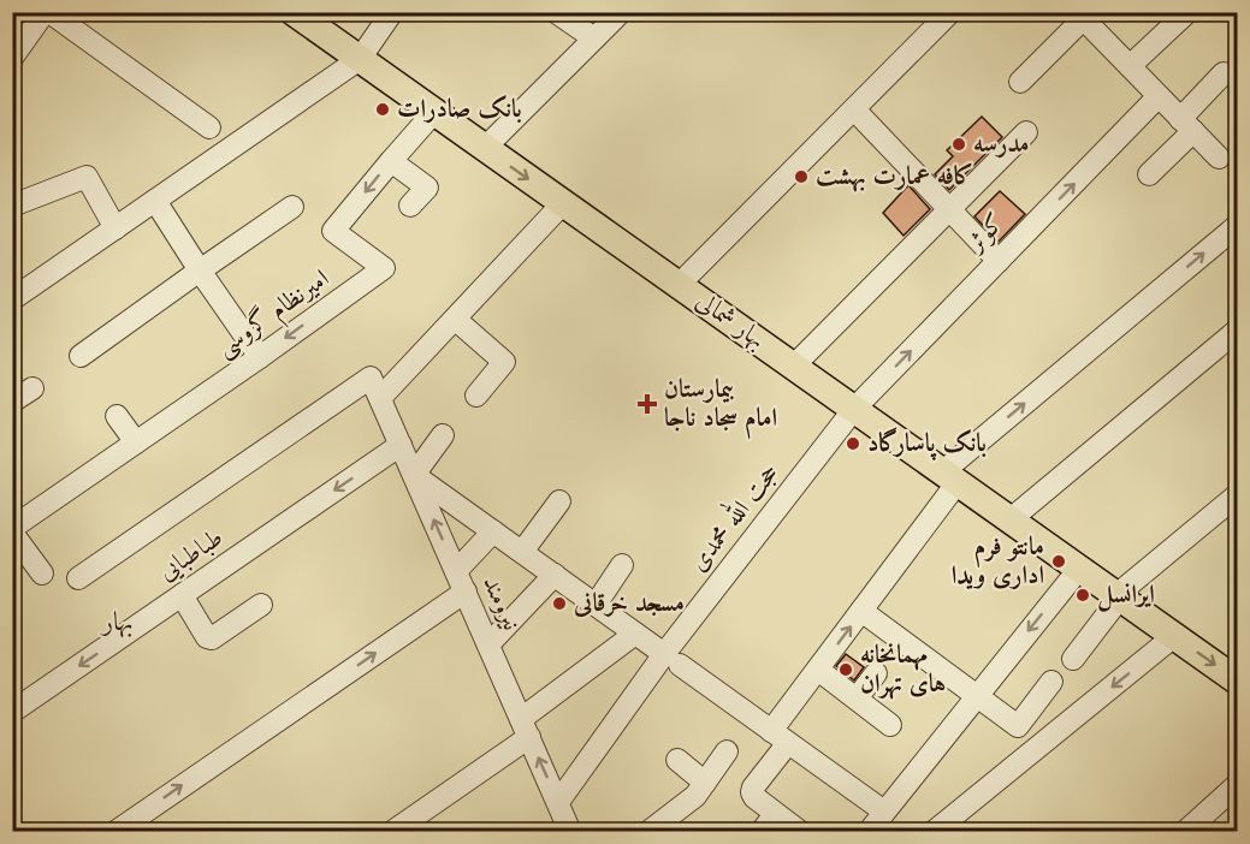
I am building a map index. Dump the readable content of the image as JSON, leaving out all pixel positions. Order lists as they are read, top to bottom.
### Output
{
  "streets": {
    "main road": ["بهار شمالی"],
    "street": [
      "کوثر",
      "امیرنظام گروسی",
      "حجت الله محمدی",
      "طباطبایی",
      "نیرومند"
    ]
  },
  "crossings": [
    ["کوثر", "بهار شمالی"],
    ["کوثر", "حجت الله محمدی"],
    ["امیرنظام گروسی", "بهار شمالی"],
    ["بهار شمالی", "حجت الله محمدی"],
    ["حجت الله محمدی", "نیرومند"],
    ["طباطبایی", "نیرومند"]
  ],
  "one_way": ["نیرومند"],
  "districts": ["بهار"],
  "places": {
    "other": [
      "بانک صادرات",
      "مدرسه",
      "کافه عمارت بهشت",
      "بانک پاسارگاد",
      "مانتو فرم اداری ویدا",
      "ایرانسل",
      "مسجد خرقانی",
      "مهمانخانه های تهران"
    ],
    "health": ["بیمارستان امام سجاد ناجا"]
  }
}
